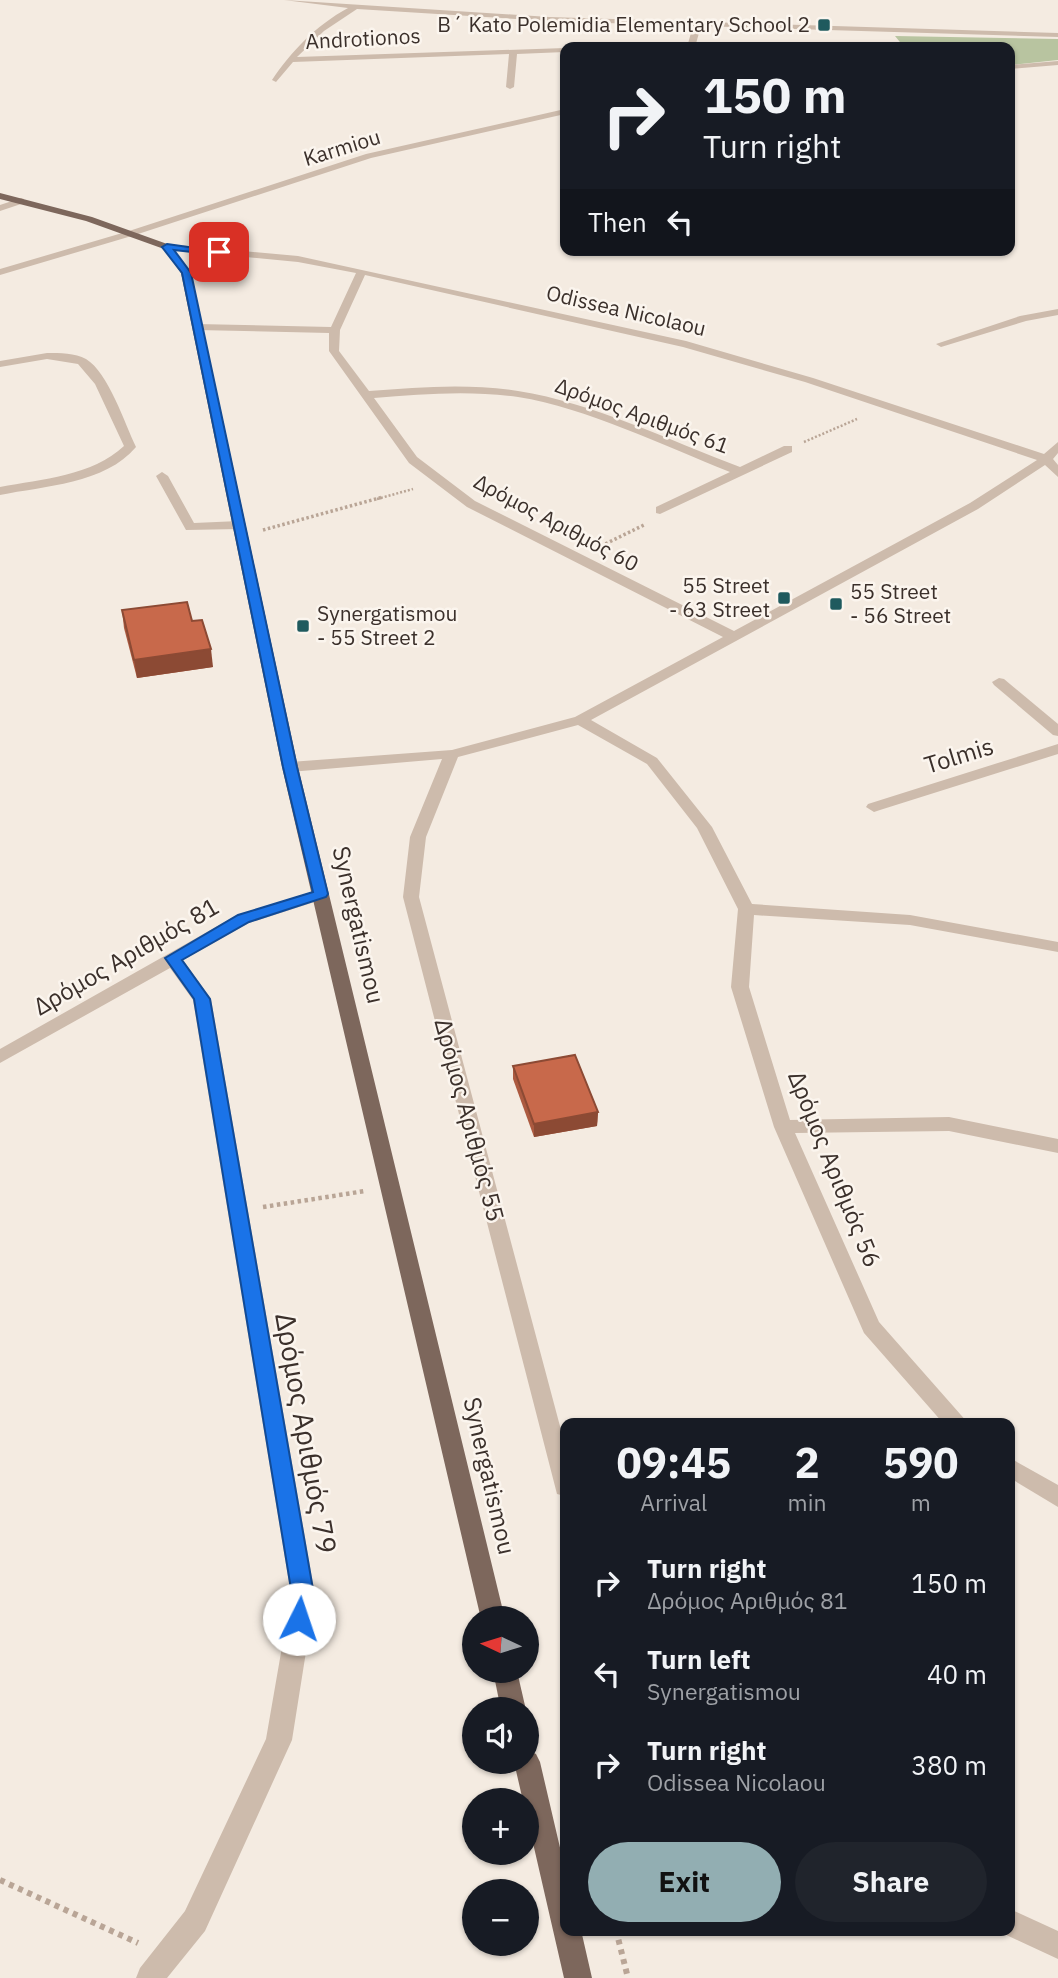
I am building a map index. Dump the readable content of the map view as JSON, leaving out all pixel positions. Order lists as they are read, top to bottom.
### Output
{
  "streets": {
    "main road": ["Synergatismou"],
    "street": [
      "Androtionos",
      "Karmiou",
      "Odissea Nicolaou",
      "Δρόμος Αριθμός 61",
      "Δρόμος Αριθμός 60",
      "Tolmis",
      "Δρόμος Αριθμός 81",
      "Δρόμος Αριθμός 55",
      "Δρόμος Αριθμός 56",
      "Δρόμος Αριθμός 79"
    ]
  },
  "crossings": [
    ["Odissea Nicolaou", "Synergatismou"],
    ["Δρόμος Αριθμός 61", "Δρόμος Αριθμός 60"],
    ["Synergatismou", "Δρόμος Αριθμός 81"],
    ["Δρόμος Αριθμός 81", "Δρόμος Αριθμός 79"]
  ],
  "places": {
    "transit": [
      "B´ Kato Polemidia Elementary School 2",
      "55 Street - 63 Street",
      "55 Street - 56 Street",
      "Synergatismou - 55 Street 2"
    ]
  },
  "north": "left",
  "page": {
    "turn": ["150 m", "Turn right"],
    "then": "Then",
    "eta": [
      "09:45",
      "Arrival",
      "2",
      "min",
      "590",
      "m"
    ],
    "list": [
      {
        "name": "Turn right",
        "note": "Δρόμος Αριθμός 81",
        "value": "150 m"
      },
      {
        "name": "Turn left",
        "note": "Synergatismou",
        "value": "40 m"
      },
      {
        "name": "Turn right",
        "note": "Odissea Nicolaou",
        "value": "380 m"
      }
    ],
    "map_buttons": ["+", "−"],
    "buttons": ["Exit", "Share"]
  }
}
